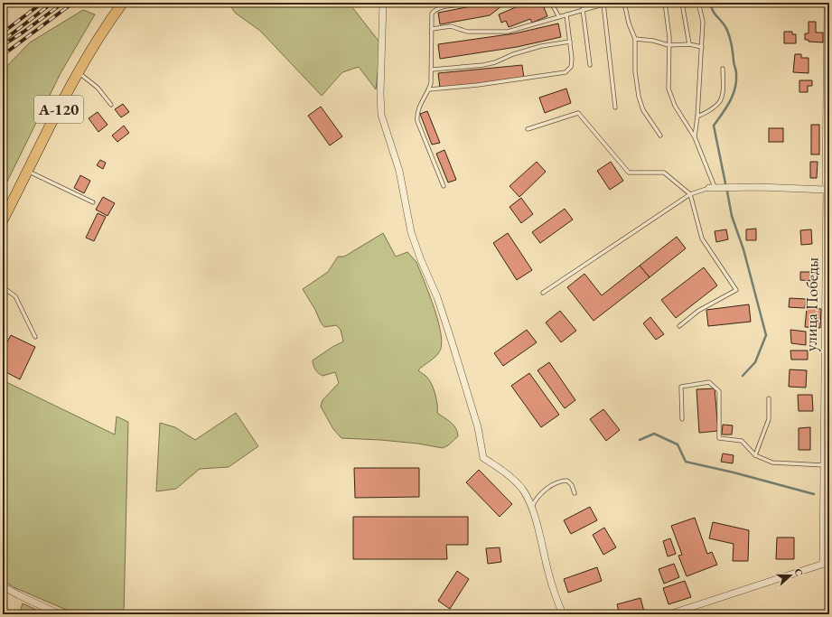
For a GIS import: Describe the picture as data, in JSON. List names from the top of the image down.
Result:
{
  "streets": {
    "main road": ["А-120"],
    "street": ["улица Победы"]
  },
  "north": "right"
}
